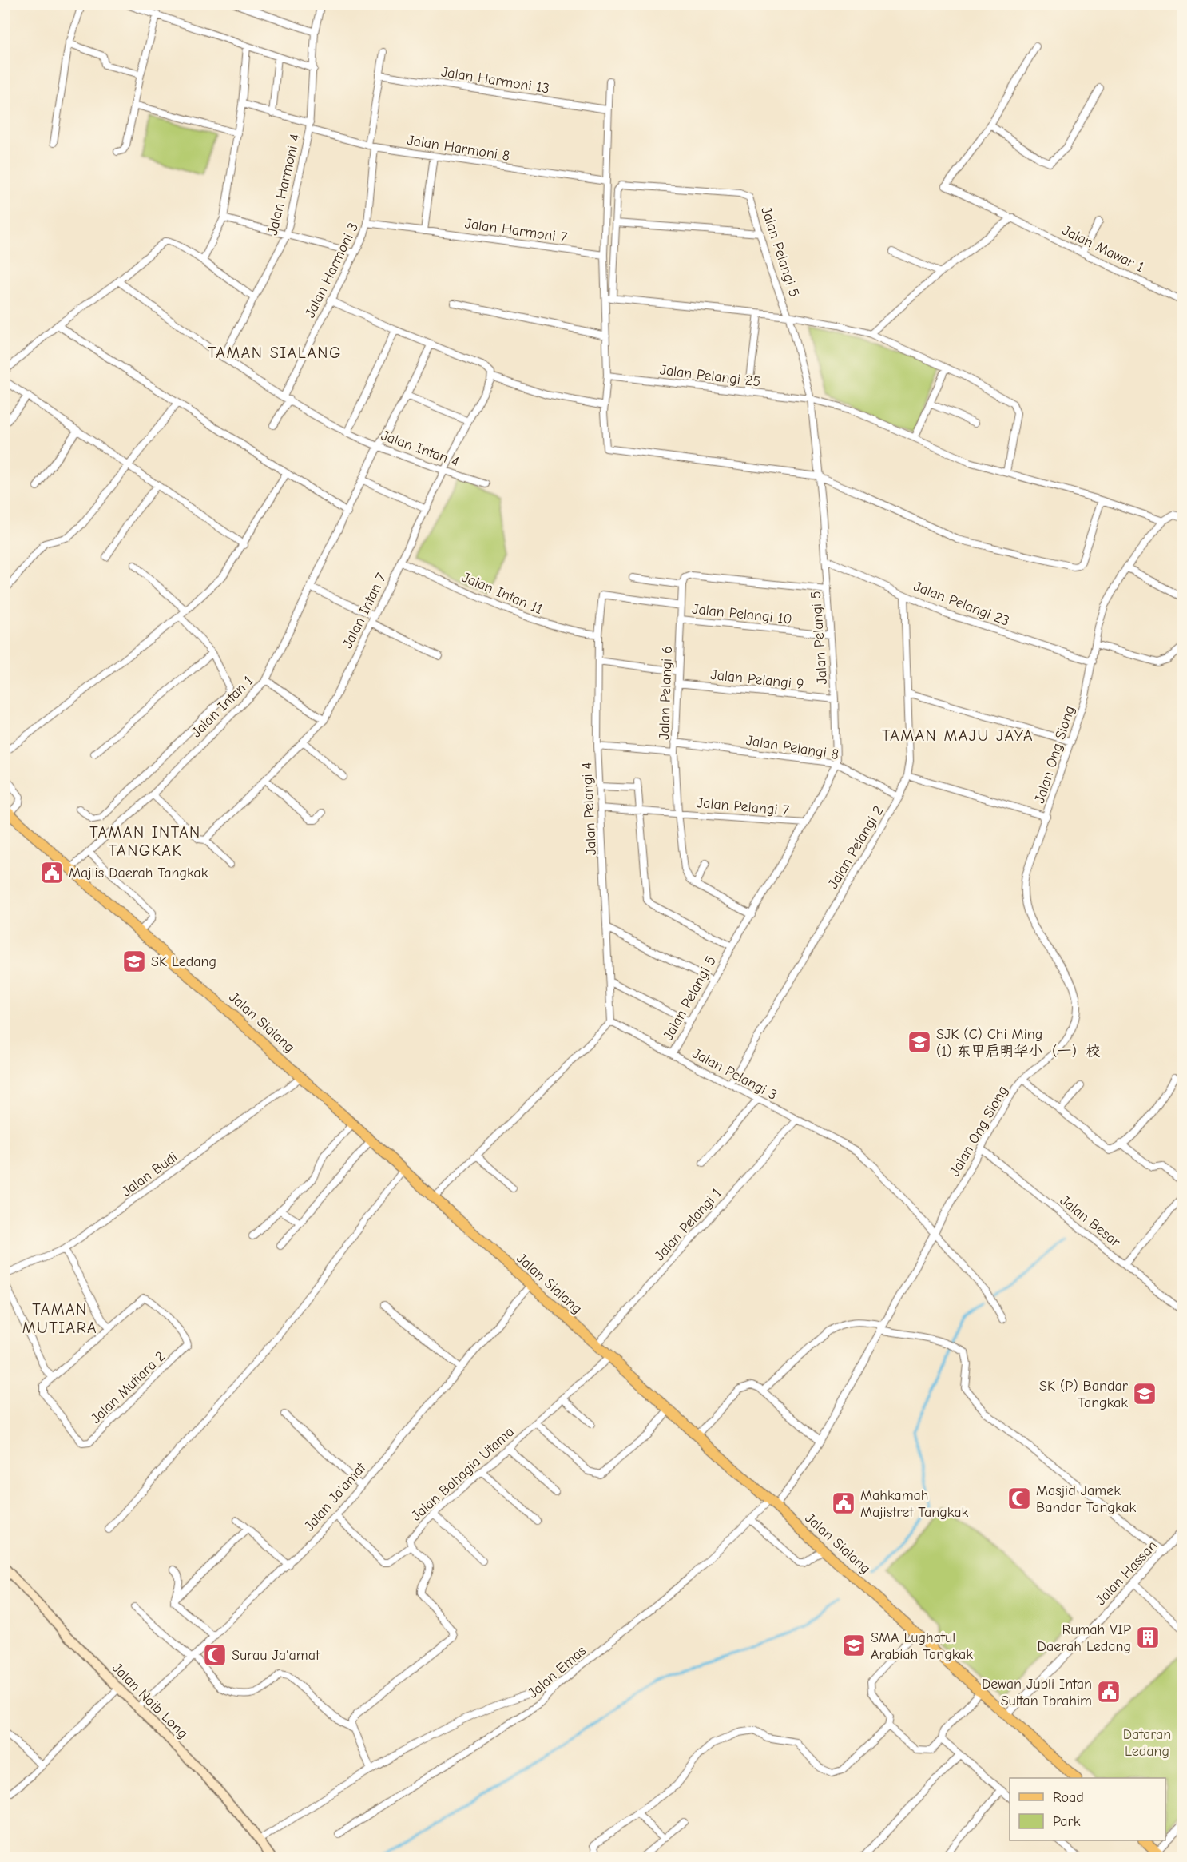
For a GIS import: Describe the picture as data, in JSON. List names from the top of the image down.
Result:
{
  "streets": {
    "main road": ["Jalan Sialang", "Jalan Naib Long"],
    "street": [
      "Jalan Harmoni 13",
      "Jalan Harmoni 8",
      "Jalan Harmoni 4",
      "Jalan Harmoni 7",
      "Jalan Mawar 1",
      "Jalan Pelangi 5",
      "Jalan Harmoni 3",
      "Jalan Pelangi 25",
      "Jalan Intan 4",
      "Jalan Intan 11",
      "Jalan Pelangi 23",
      "Jalan Intan 7",
      "Jalan Pelangi 10",
      "Jalan Pelangi 9",
      "Jalan Pelangi 6",
      "Jalan Intan 1",
      "Jalan Pelangi 8",
      "Jalan Ong Siong",
      "Jalan Pelangi 7",
      "Jalan Pelangi 4",
      "Jalan Pelangi 2",
      "Jalan Pelangi 3",
      "Jalan Budi",
      "Jalan Besar",
      "Jalan Pelangi 1",
      "Jalan Mutiara 2",
      "Jalan Bahagia Utama",
      "Jalan Ja'amat",
      "Jalan Hassan",
      "Jalan Emas"
    ]
  },
  "crossings": [
    ["Jalan Harmoni 13", "Jalan Harmoni 3"],
    ["Jalan Harmoni 8", "Jalan Harmoni 4"],
    ["Jalan Harmoni 8", "Jalan Harmoni 3"],
    ["Jalan Harmoni 4", "Jalan Intan 4"],
    ["Jalan Harmoni 7", "Jalan Harmoni 3"],
    ["Jalan Pelangi 5", "Jalan Pelangi 25"],
    ["Jalan Pelangi 5", "Jalan Pelangi 23"],
    ["Jalan Pelangi 5", "Jalan Pelangi 10"],
    ["Jalan Pelangi 5", "Jalan Pelangi 9"],
    ["Jalan Pelangi 5", "Jalan Pelangi 8"],
    ["Jalan Pelangi 5", "Jalan Pelangi 7"],
    ["Jalan Pelangi 5", "Jalan Pelangi 3"],
    ["Jalan Harmoni 3", "Jalan Intan 4"],
    ["Jalan Pelangi 25", "Jalan Ong Siong"],
    ["Jalan Intan 4", "Jalan Intan 7"],
    ["Jalan Intan 4", "Jalan Intan 1"],
    ["Jalan Intan 11", "Jalan Intan 7"],
    ["Jalan Intan 11", "Jalan Pelangi 4"],
    ["Jalan Pelangi 23", "Jalan Ong Siong"],
    ["Jalan Pelangi 23", "Jalan Pelangi 2"],
    ["Jalan Pelangi 10", "Jalan Pelangi 6"],
    ["Jalan Pelangi 9", "Jalan Pelangi 6"],
    ["Jalan Pelangi 6", "Jalan Pelangi 8"],
    ["Jalan Pelangi 6", "Jalan Pelangi 7"],
    ["Jalan Pelangi 6", "Jalan Pelangi 4"],
    ["Jalan Intan 1", "Jalan Sialang"],
    ["Jalan Pelangi 8", "Jalan Pelangi 2"],
    ["Jalan Ong Siong", "Jalan Sialang"],
    ["Jalan Ong Siong", "Jalan Pelangi 3"],
    ["Jalan Ong Siong", "Jalan Besar"],
    ["Jalan Ong Siong", "Jalan Emas"],
    ["Jalan Pelangi 7", "Jalan Pelangi 4"],
    ["Jalan Pelangi 4", "Jalan Pelangi 3"],
    ["Jalan Pelangi 2", "Jalan Pelangi 3"],
    ["Jalan Sialang", "Jalan Budi"],
    ["Jalan Sialang", "Jalan Pelangi 1"],
    ["Jalan Sialang", "Jalan Bahagia Utama"],
    ["Jalan Sialang", "Jalan Ja'amat"],
    ["Jalan Sialang", "Jalan Hassan"],
    ["Jalan Sialang", "Jalan Emas"],
    ["Jalan Pelangi 3", "Jalan Pelangi 1"],
    ["Jalan Ja'amat", "Jalan Naib Long"]
  ],
  "districts": [
    "TAMAN SIALANG",
    "TAMAN MAJU JAYA",
    "TAMAN INTAN TANGKAK",
    "TAMAN MUTIARA"
  ],
  "parks": ["Dataran Ledang"],
  "places": {
    "public building": ["Majlis Daerah Tangkak", "Mahkamah Majistret Tangkak", "Dewan Jubli Intan Sultan Ibrahim"],
    "school or university": [
      "SK Ledang",
      "SJK (C) Chi Ming (1) 东甲启明华小（一）校",
      "SK (P) Bandar Tangkak",
      "SMA Lughatul Arabiah Tangkak"
    ],
    "mosque": ["Masjid Jamek Bandar Tangkak", "Surau Ja'amat"],
    "building": ["Rumah VIP Daerah Ledang"]
  },
  "legend": ["Road", "Park"]
}
